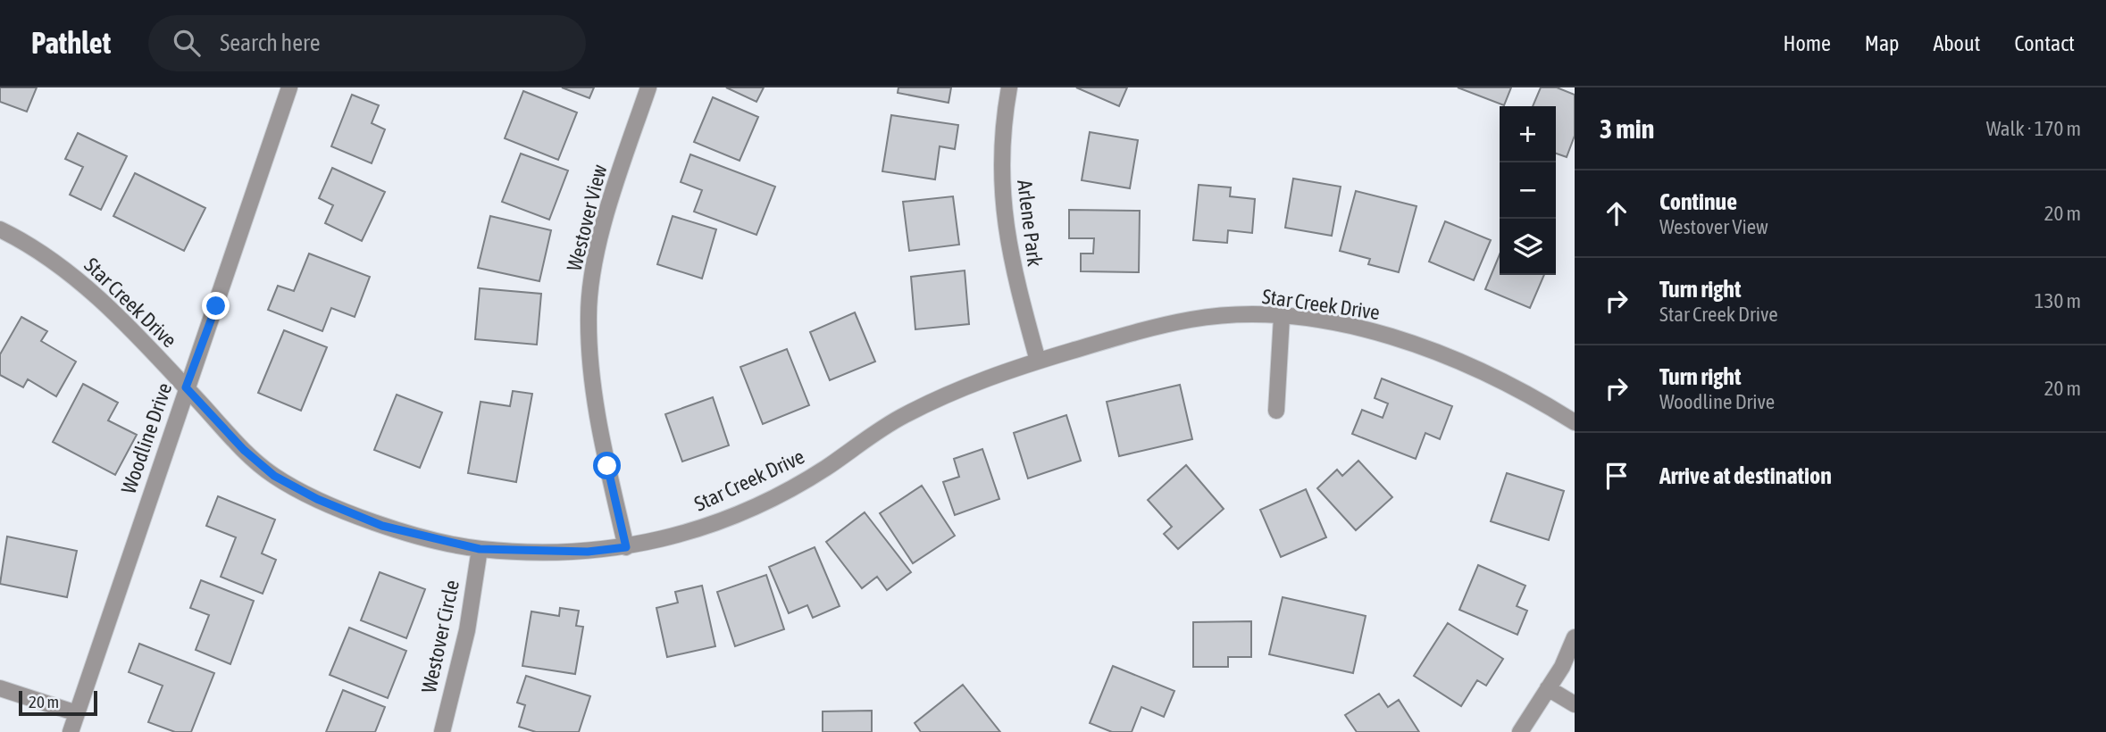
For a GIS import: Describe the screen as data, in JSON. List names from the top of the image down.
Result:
{
  "streets": {
    "street": [
      "Westover View",
      "Arlene Park",
      "Star Creek Drive",
      "Woodline Drive",
      "Westover Circle"
    ]
  },
  "crossings": [
    ["Westover View", "Star Creek Drive"],
    ["Arlene Park", "Star Creek Drive"],
    ["Star Creek Drive", "Woodline Drive"],
    ["Star Creek Drive", "Westover Circle"]
  ],
  "scale_bar": "20 m",
  "page": {
    "header": "Pathlet",
    "search": "Search here",
    "nav": [
      "Home",
      "Map",
      "About",
      "Contact"
    ],
    "heading": ["3 min", "Walk · 170 m"],
    "map_buttons": ["+", "−"],
    "list": [
      ["Continue", "Westover View", "20 m"],
      ["Turn right", "Star Creek Drive", "130 m"],
      ["Turn right", "Woodline Drive", "20 m"],
      "Arrive at destination"
    ],
    "scale": "20 m"
  }
}
